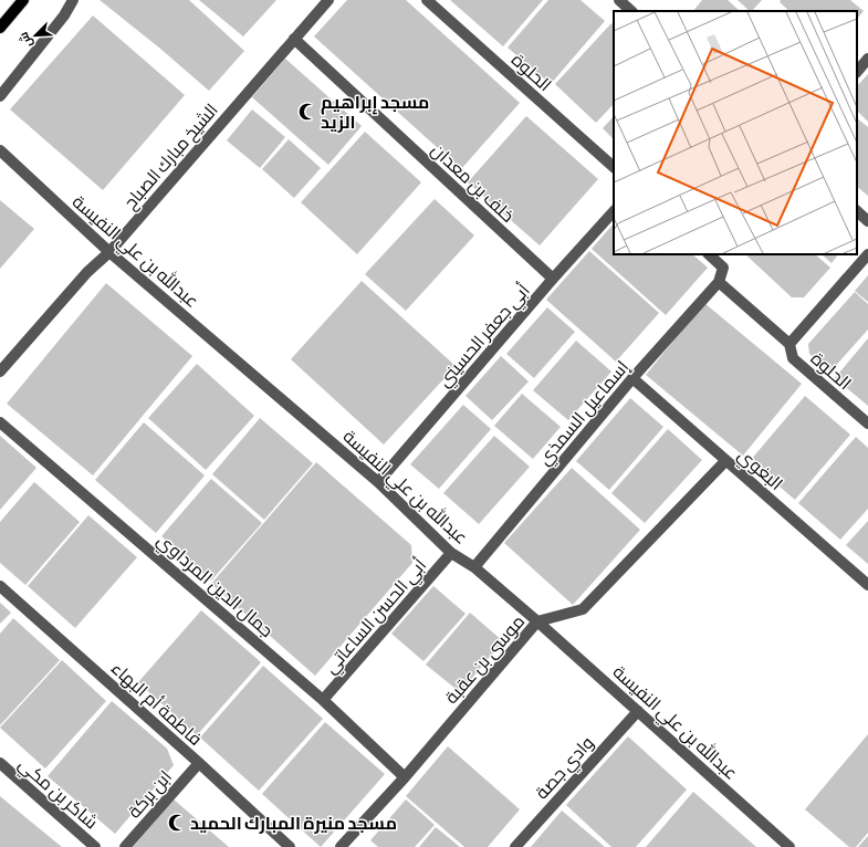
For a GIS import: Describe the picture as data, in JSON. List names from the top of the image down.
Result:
{
  "streets": {
    "street": [
      "الحلوة",
      "الشيخ مبارك الصباح",
      "خلف بن معدان",
      "عبدالله بن علي النفيسة",
      "أبي جعفر الحسيني",
      "إسماعيل السمذي",
      "البغوي",
      "جمال الدين المرداوي",
      "أبي الحسن الساعاتي",
      "موسى بن عقبة",
      "فاطمة أم البهاء",
      "وادي جصة",
      "شاكر بن مكي",
      "ابن بركة"
    ]
  },
  "crossings": [
    ["الحلوة", "إسماعيل السمذي"],
    ["الشيخ مبارك الصباح", "خلف بن معدان"],
    ["الشيخ مبارك الصباح", "عبدالله بن علي النفيسة"],
    ["خلف بن معدان", "أبي جعفر الحسيني"],
    ["عبدالله بن علي النفيسة", "أبي جعفر الحسيني"],
    ["عبدالله بن علي النفيسة", "إسماعيل السمذي"],
    ["عبدالله بن علي النفيسة", "أبي الحسن الساعاتي"],
    ["عبدالله بن علي النفيسة", "موسى بن عقبة"],
    ["عبدالله بن علي النفيسة", "وادي جصة"],
    ["إسماعيل السمذي", "البغوي"],
    ["البغوي", "موسى بن عقبة"],
    ["جمال الدين المرداوي", "أبي الحسن الساعاتي"],
    ["جمال الدين المرداوي", "موسى بن عقبة"],
    ["فاطمة أم البهاء", "ابن بركة"]
  ],
  "places": {
    "mosque": ["مسجد إبراهيم الزيد", "مسجد منيرة المبارك الحميد"]
  },
  "north": "bottom left"
}
